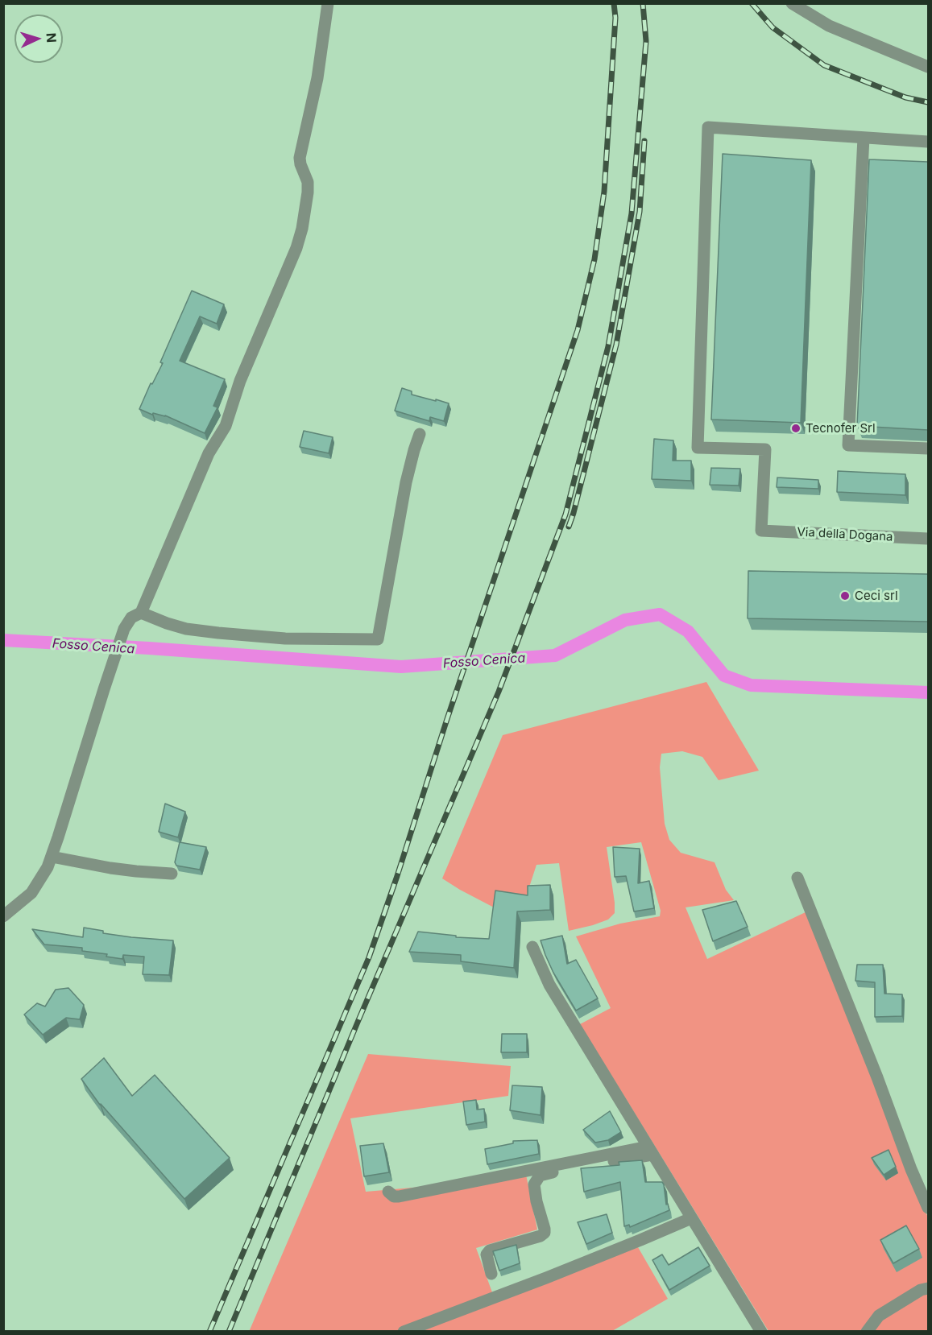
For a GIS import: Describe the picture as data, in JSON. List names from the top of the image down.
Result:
{
  "streets": {
    "street": ["Via della Dogana"]
  },
  "water": ["Fosso Cenica"],
  "places": ["Tecnofer Srl", "Ceci srl"],
  "north": "right"
}
